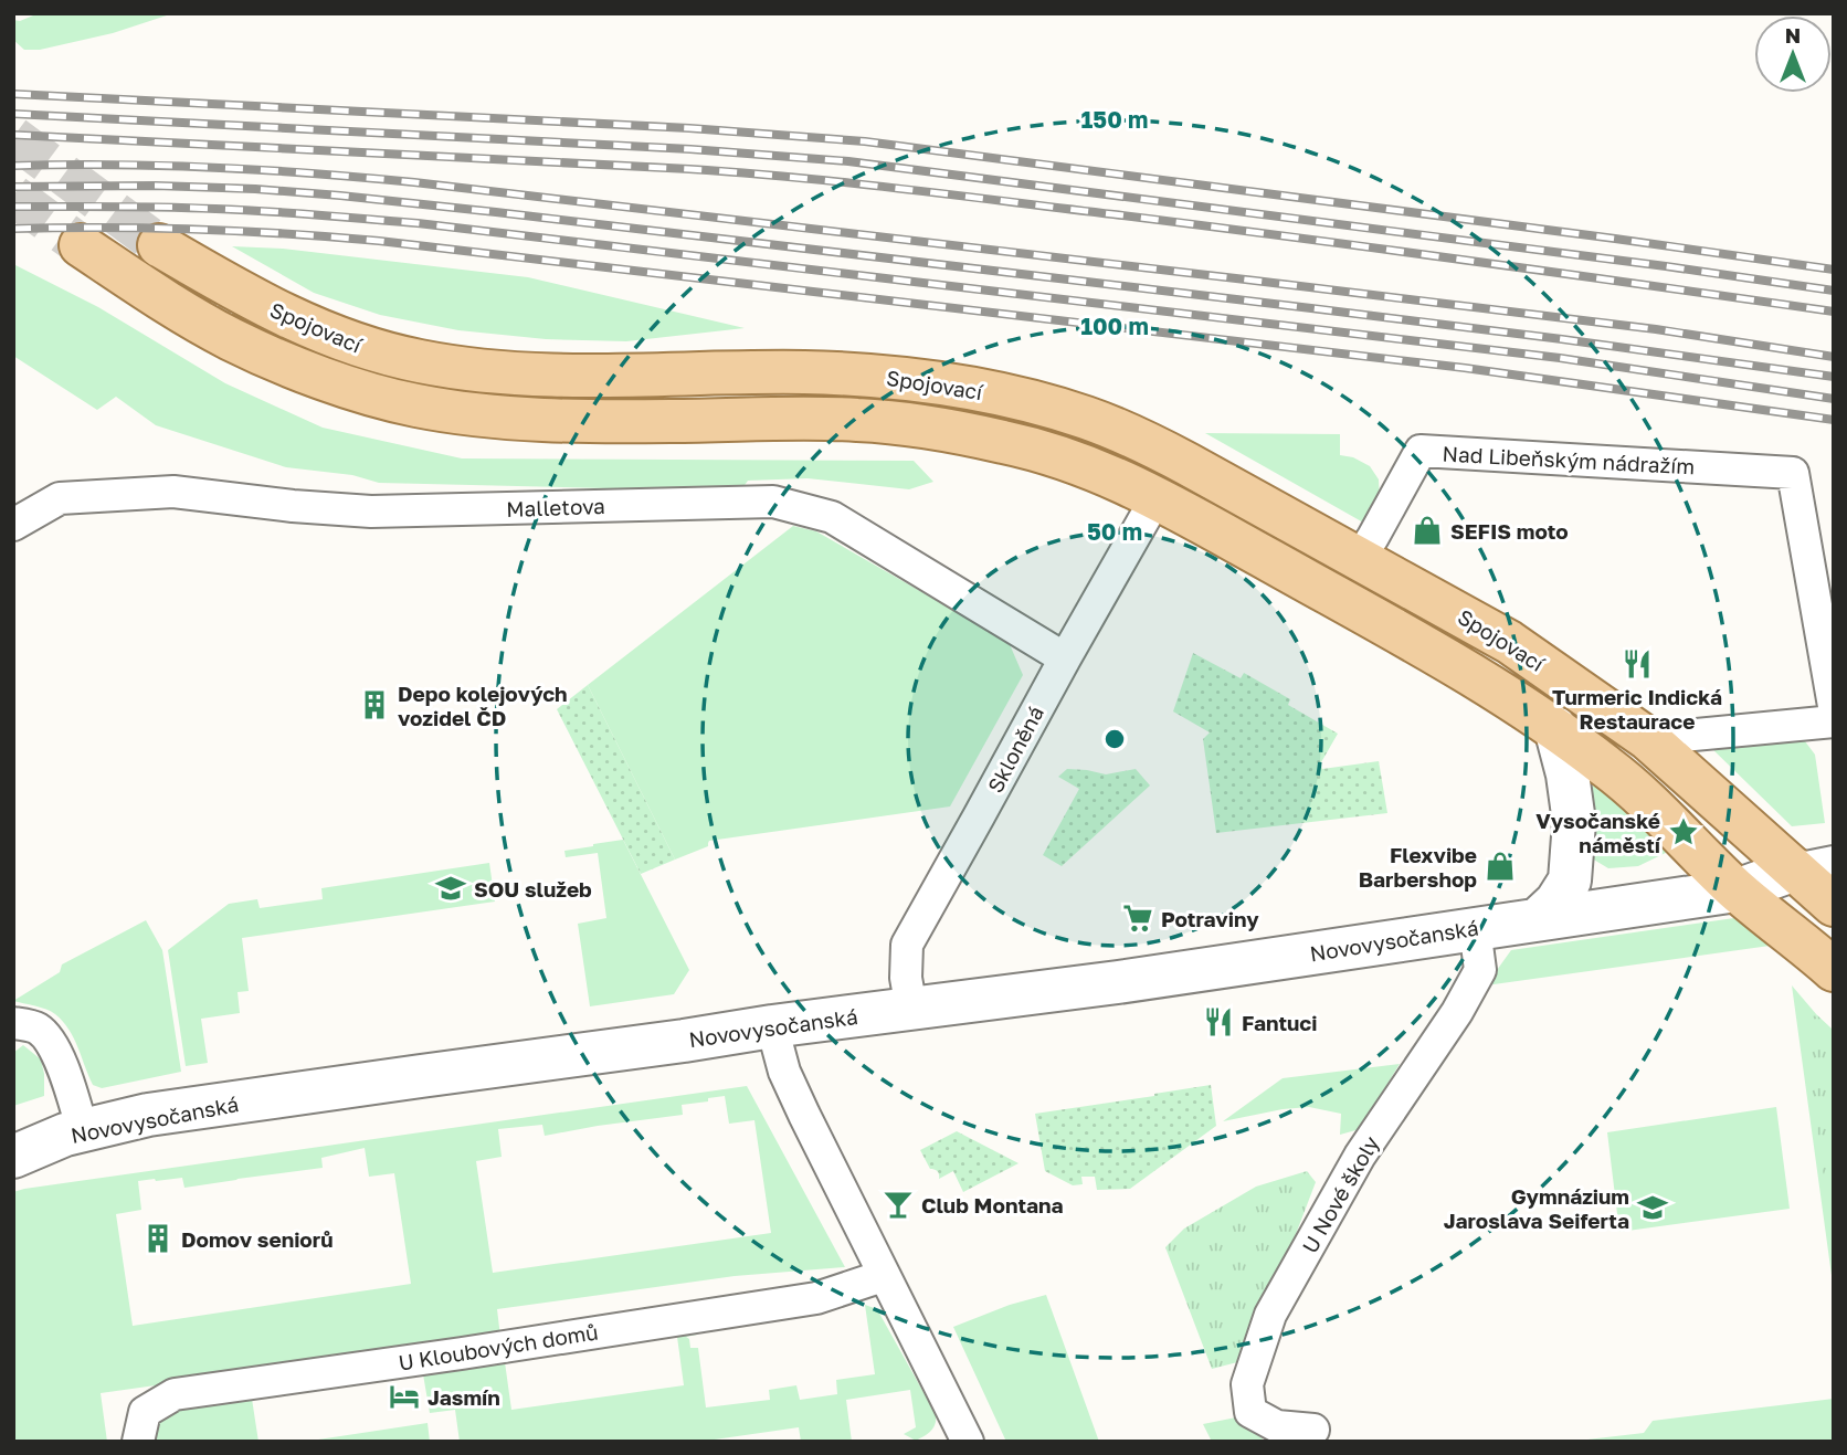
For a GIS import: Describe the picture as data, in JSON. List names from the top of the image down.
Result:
{
  "streets": {
    "main road": ["Spojovací", "Novovysočanská"],
    "street": [
      "Nad Libeňským nádražím",
      "Malletova",
      "Skloněná",
      "U Nové školy",
      "U Kloubových domů"
    ]
  },
  "crossings": [
    ["Spojovací", "Nad Libeňským nádražím"],
    ["Spojovací", "Skloněná"],
    ["Malletova", "Skloněná"],
    ["Skloněná", "Novovysočanská"],
    ["Novovysočanská", "U Nové školy"]
  ],
  "places": {
    "shop": ["SEFIS moto", "Flexvibe Barbershop"],
    "restaurant": ["Turmeric Indická Restaurace", "Fantuci"],
    "building": ["Depo kolejových vozidel ČD", "Domov seniorů"],
    "place": ["Vysočanské náměstí"],
    "school or university": ["SOU služeb", "Gymnázium Jaroslava Seiferta"],
    "supermarket": ["Potraviny"],
    "bar": ["Club Montana"],
    "hotel": ["Jasmín"]
  },
  "north": "top",
  "rings": ["150 m", "100 m", "50 m"]
}
